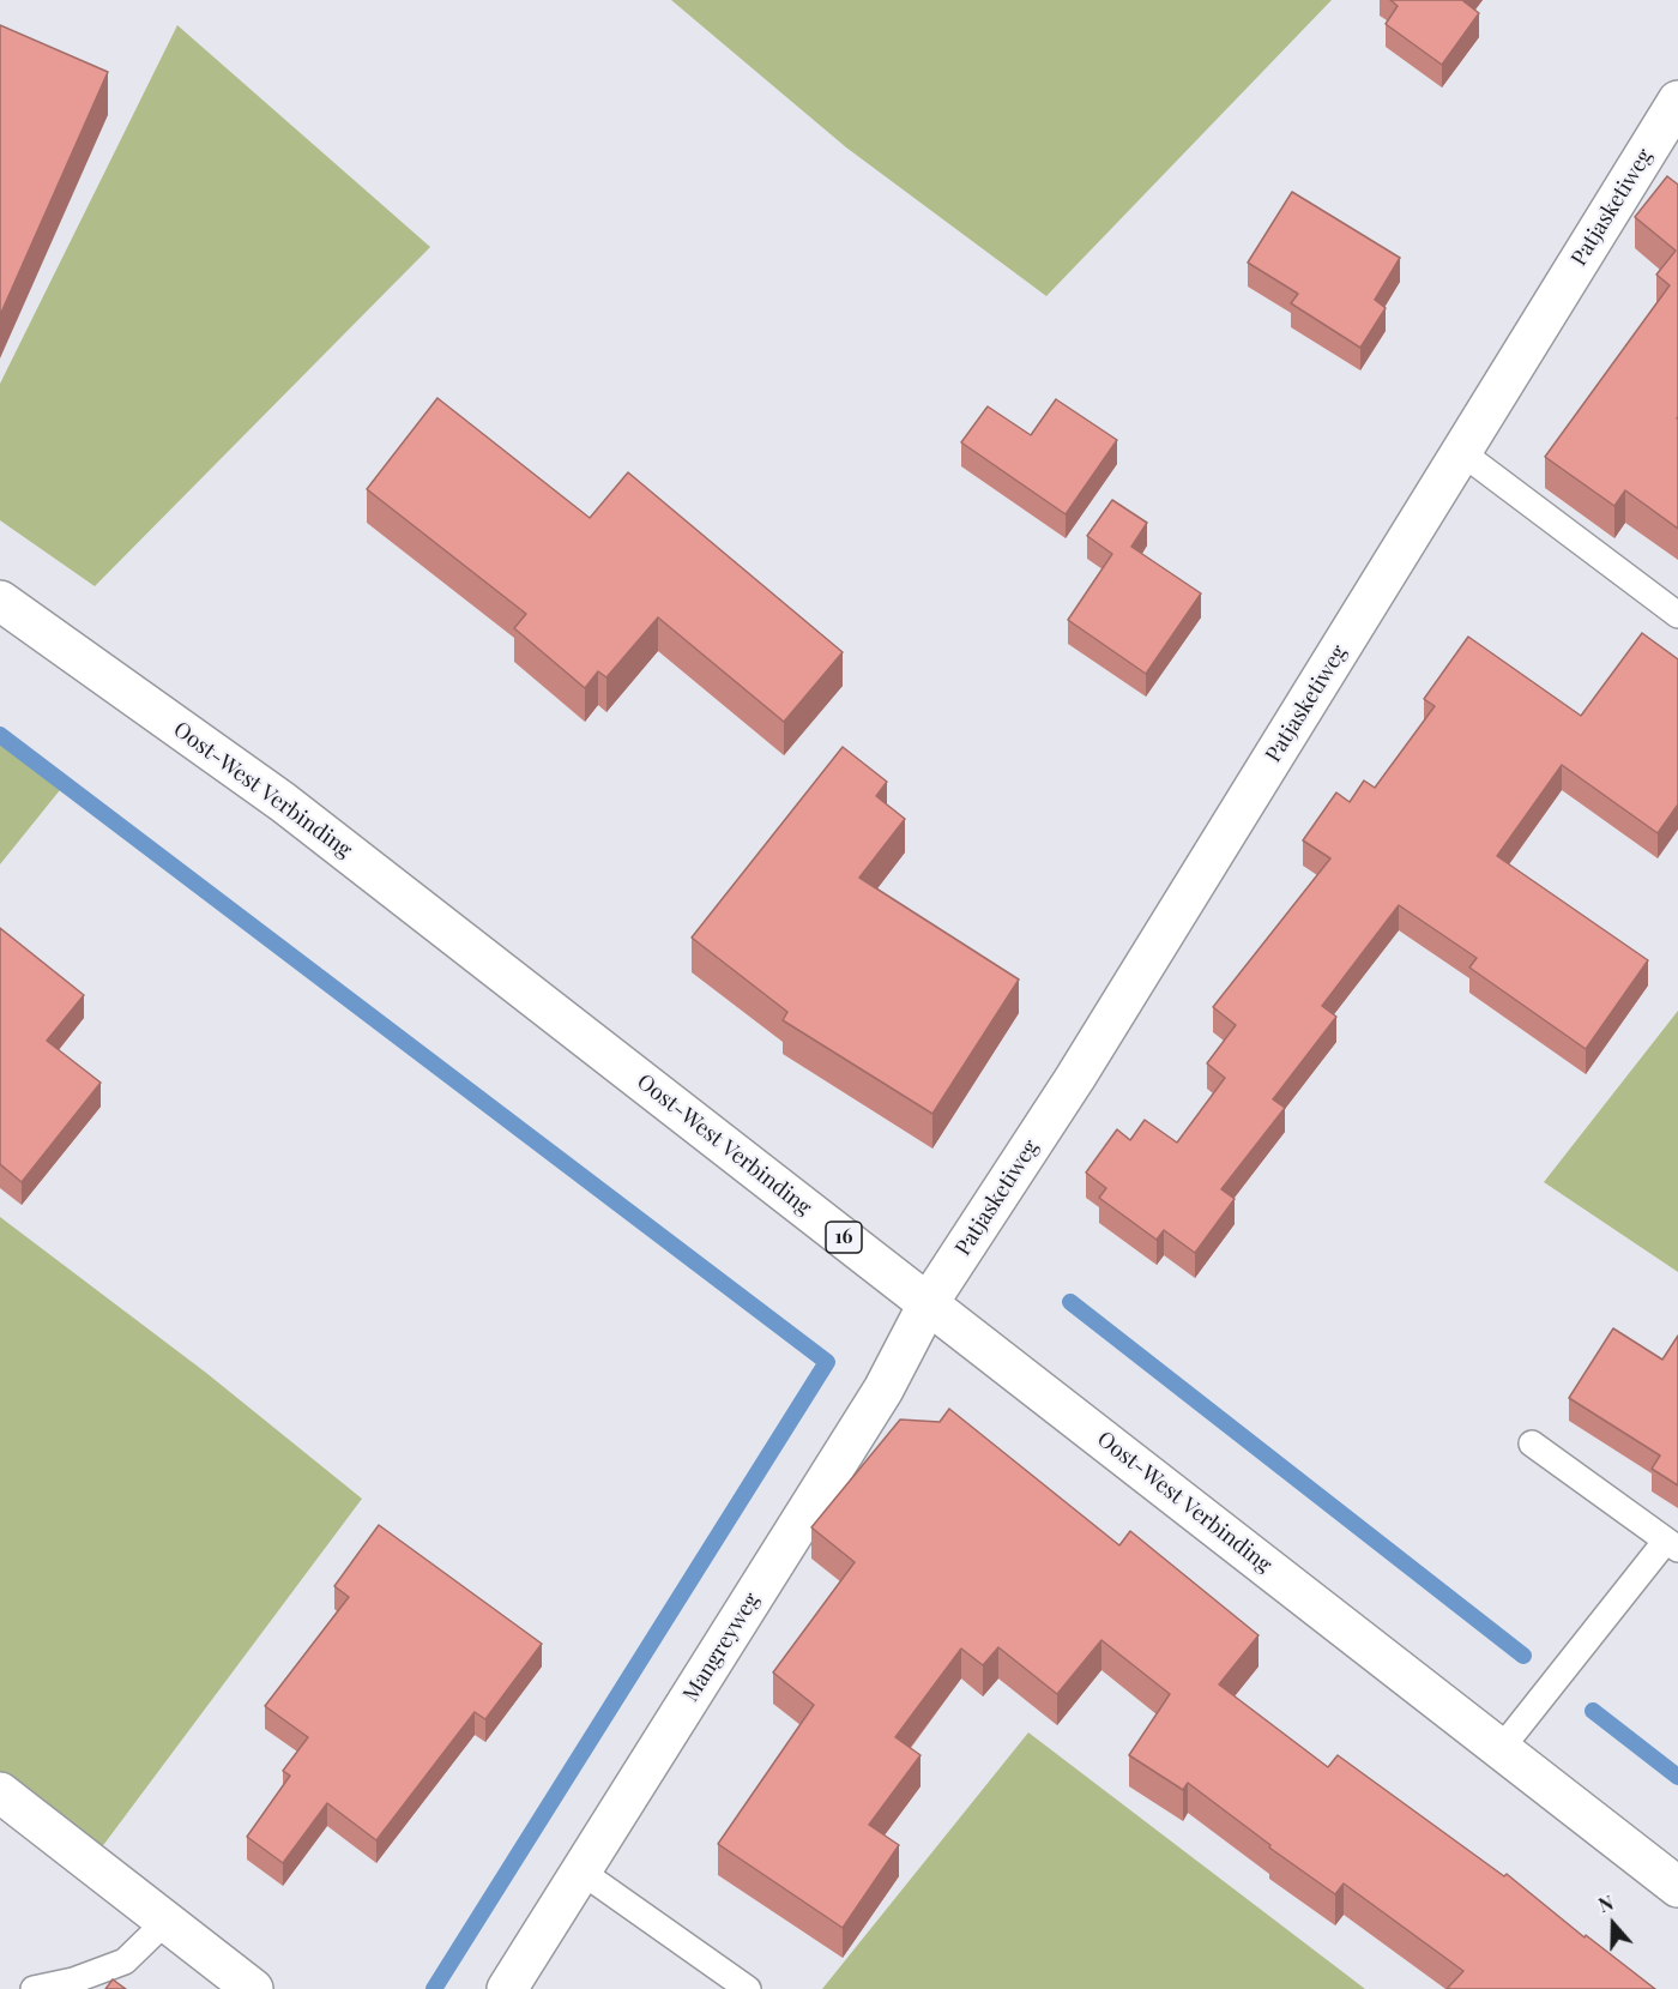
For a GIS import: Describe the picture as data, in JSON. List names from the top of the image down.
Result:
{
  "streets": {
    "street": [
      "Patjasketiweg",
      "Oost-West Verbinding",
      "16",
      "Mangreyweg"
    ]
  },
  "crossings": [
    ["Patjasketiweg", "Oost-West Verbinding"],
    ["Patjasketiweg", "Mangreyweg"],
    ["Oost-West Verbinding", "Mangreyweg"]
  ],
  "north": "top"
}
